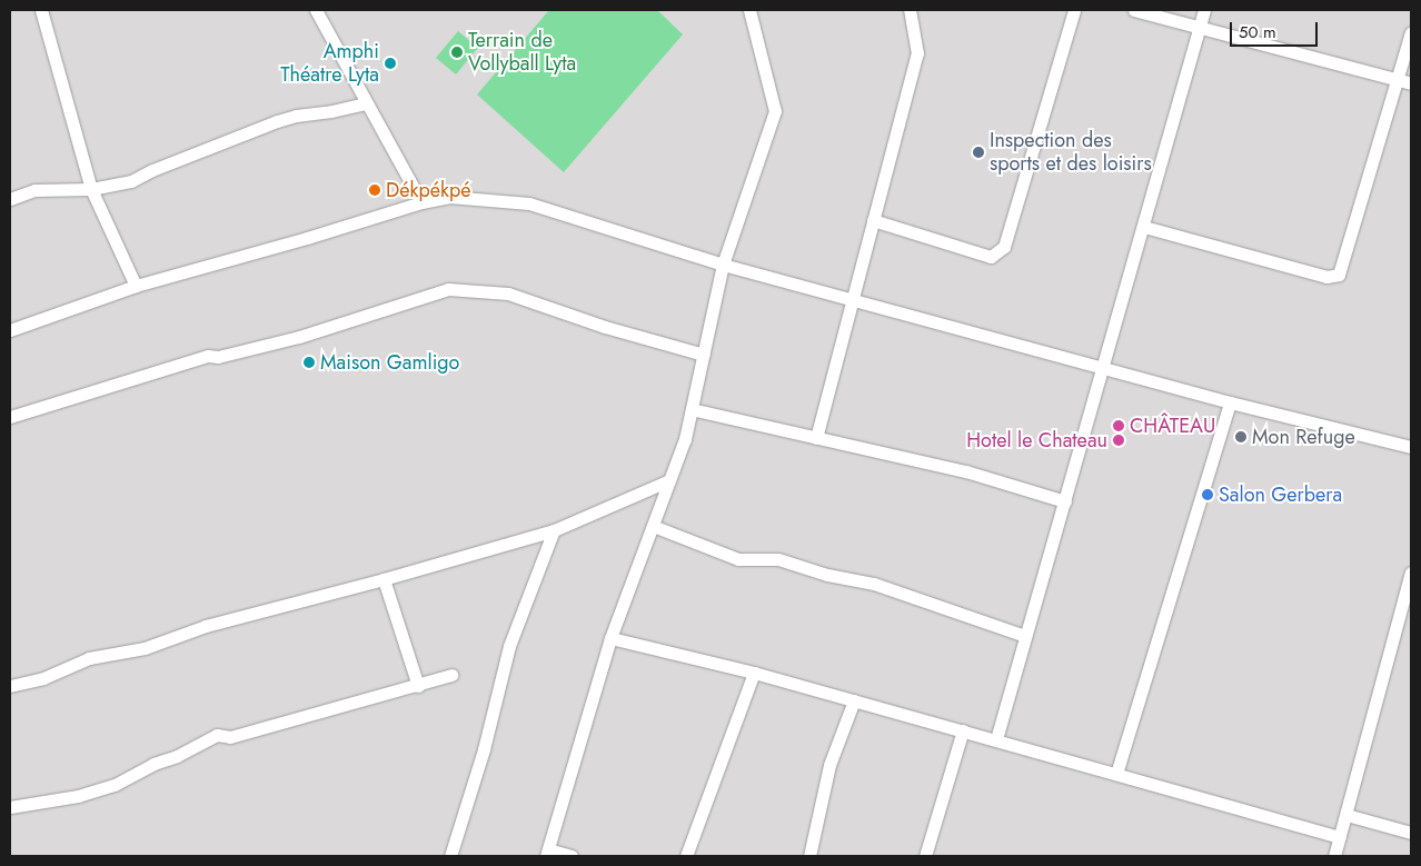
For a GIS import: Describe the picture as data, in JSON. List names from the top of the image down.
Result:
{
  "places": [
    "Terrain de Vollyball Lyta",
    "Amphi Théatre Lyta",
    "Inspection des sports et des loisirs",
    "Dékpékpé",
    "Maison Gamligo",
    "CHÂTEAU",
    "Mon Refuge",
    "Hotel le Chateau",
    "Salon Gerbera"
  ],
  "scale_bar": "50 m"
}
